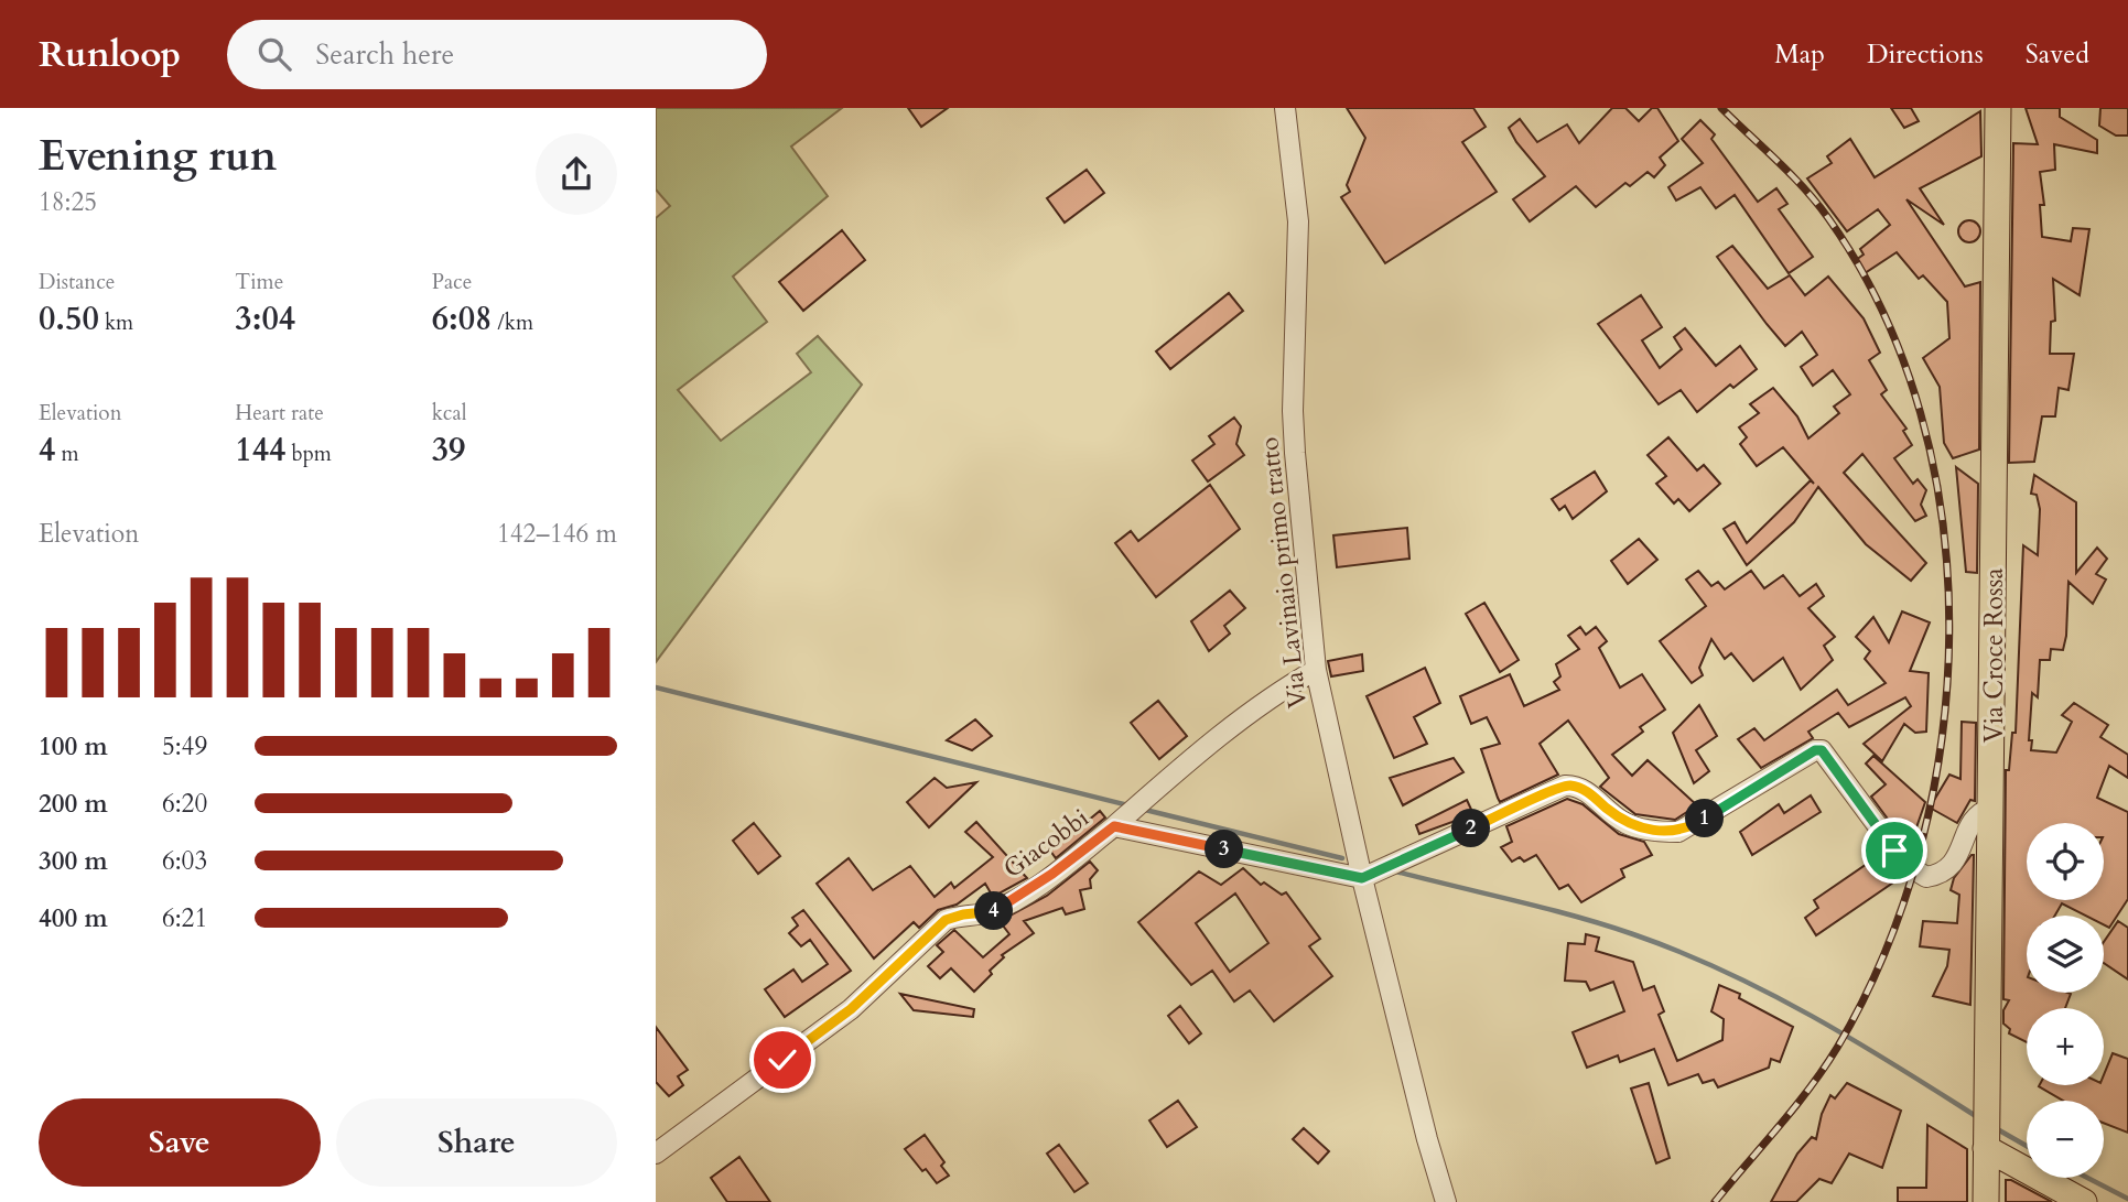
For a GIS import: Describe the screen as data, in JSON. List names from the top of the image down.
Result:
{
  "streets": {
    "main road": ["Via Croce Rossa"],
    "street": ["Via Lavinaio primo tratto", "Giacobbi"]
  },
  "crossings": [
    ["Via Lavinaio primo tratto", "Giacobbi"]
  ],
  "page": {
    "header": "Runloop",
    "search": "Search here",
    "nav": ["Map", "Directions", "Saved"],
    "heading": ["Evening run", "18:25"],
    "stats": [
      ["Distance", "0.50 km"],
      ["Time", "3:04"],
      ["Pace", "6:08 /km"],
      ["Elevation", "4 m"],
      ["Heart rate", "144 bpm"],
      ["kcal", "39"]
    ],
    "chart": ["Elevation", "142–146 m"],
    "list": [
      {
        "name": "100 m",
        "note": "5:49"
      },
      {
        "name": "200 m",
        "note": "6:20"
      },
      {
        "name": "300 m",
        "note": "6:03"
      },
      {
        "name": "400 m",
        "note": "6:21"
      }
    ],
    "pins": [
      "1",
      "2",
      "3",
      "4"
    ],
    "map_buttons": ["+", "−"],
    "buttons": ["Save", "Share"]
  }
}
